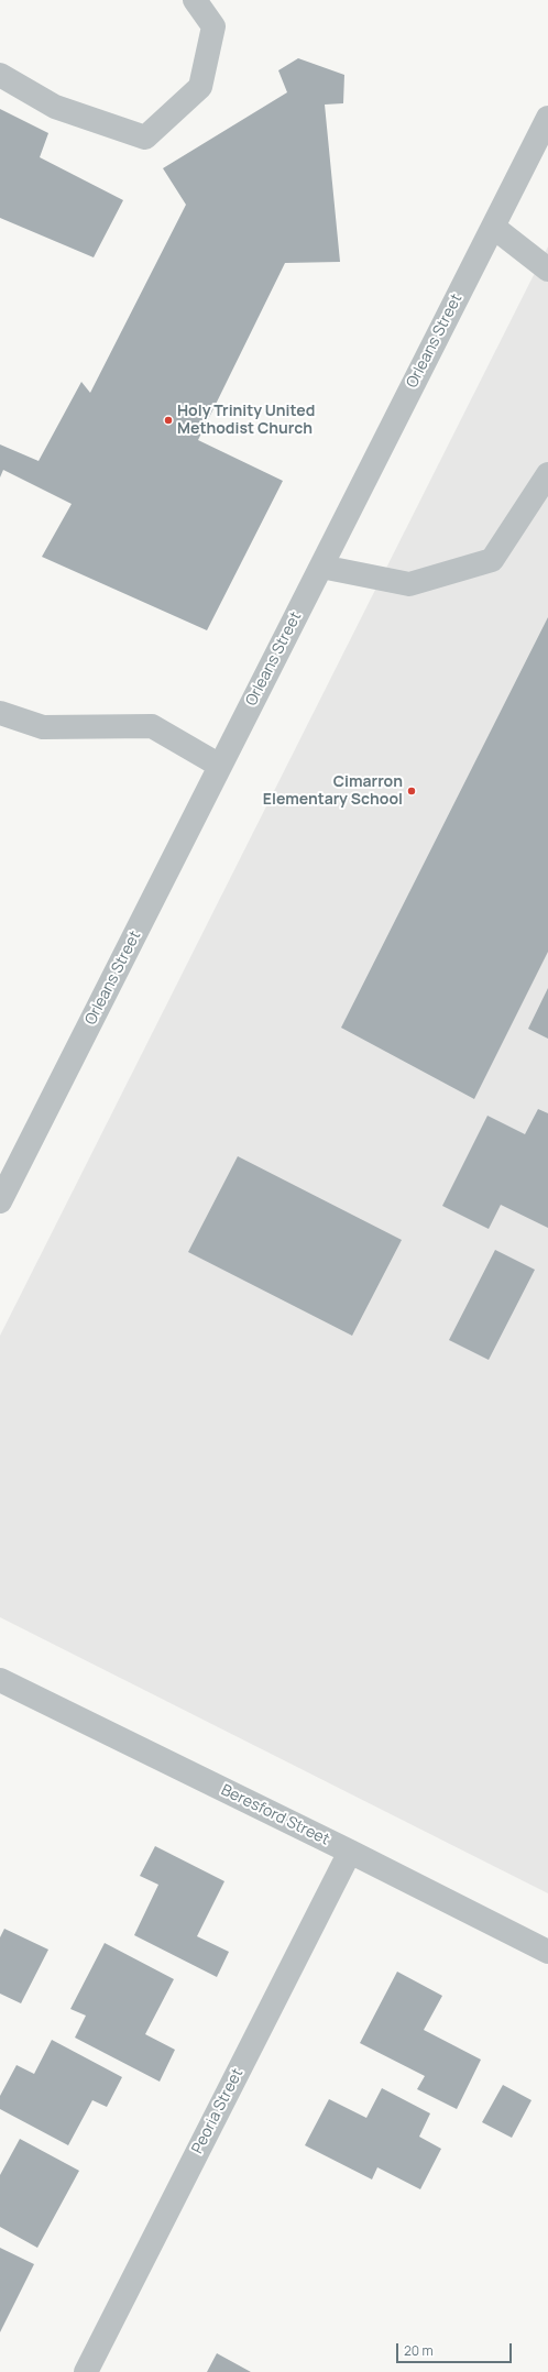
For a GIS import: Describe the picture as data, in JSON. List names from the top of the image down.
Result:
{
  "streets": {
    "street": ["Orleans Street", "Beresford Street", "Peoria Street"]
  },
  "crossings": [
    ["Beresford Street", "Peoria Street"]
  ],
  "places": ["Holy Trinity United Methodist Church", "Cimarron Elementary School"],
  "scale_bar": "20 m"
}
